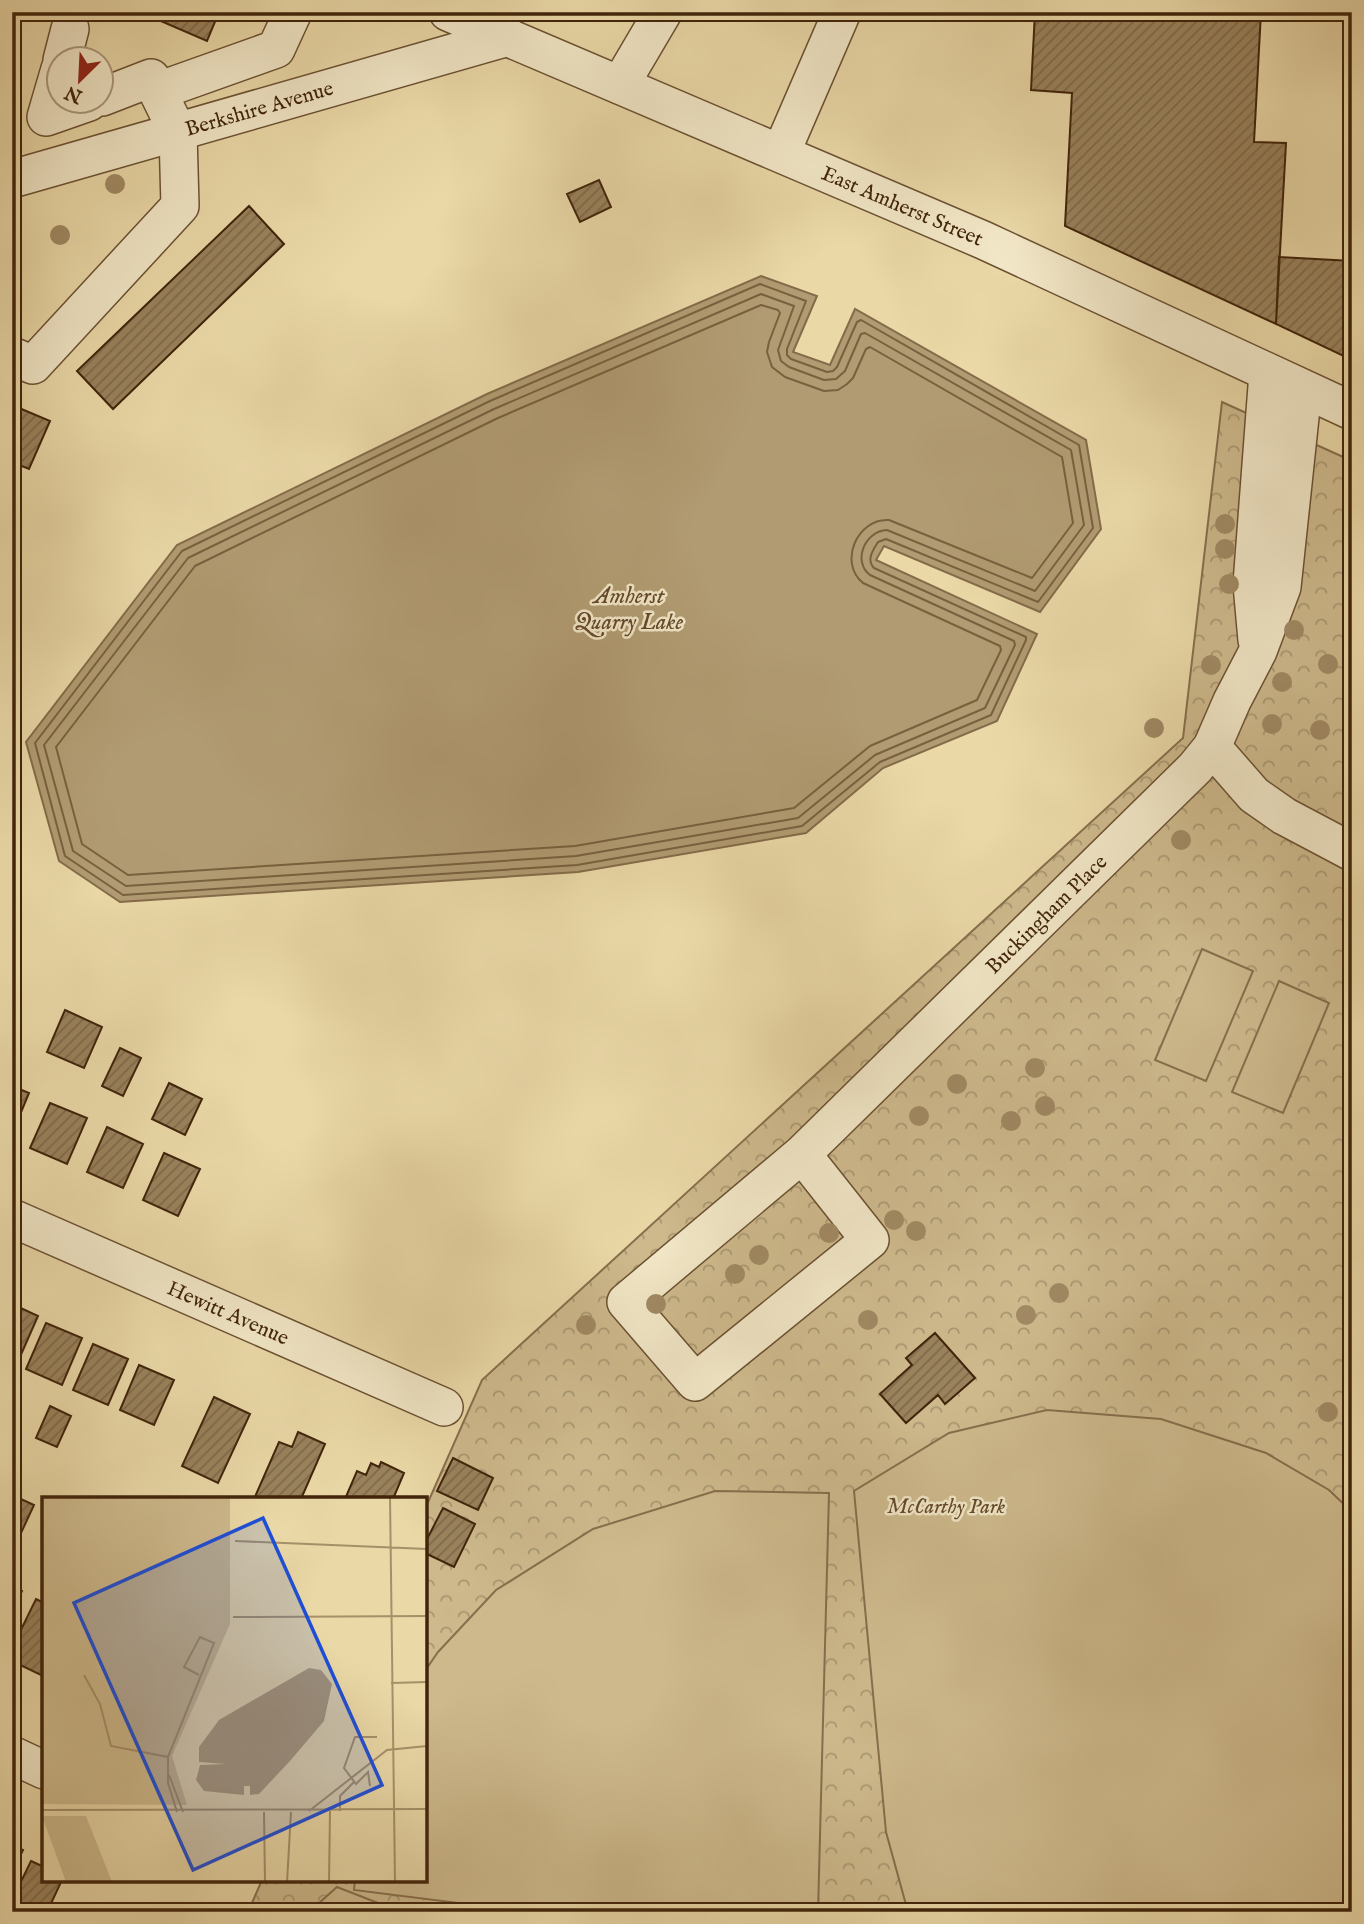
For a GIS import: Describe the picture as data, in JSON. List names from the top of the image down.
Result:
{
  "streets": {
    "street": [
      "Berkshire Avenue",
      "East Amherst Street",
      "Buckingham Place",
      "Hewitt Avenue"
    ]
  },
  "crossings": [
    ["Berkshire Avenue", "East Amherst Street"],
    ["East Amherst Street", "Buckingham Place"]
  ],
  "water": ["Amherst Quarry Lake"],
  "parks": ["McCarthy Park"],
  "north": "bottom left"
}
